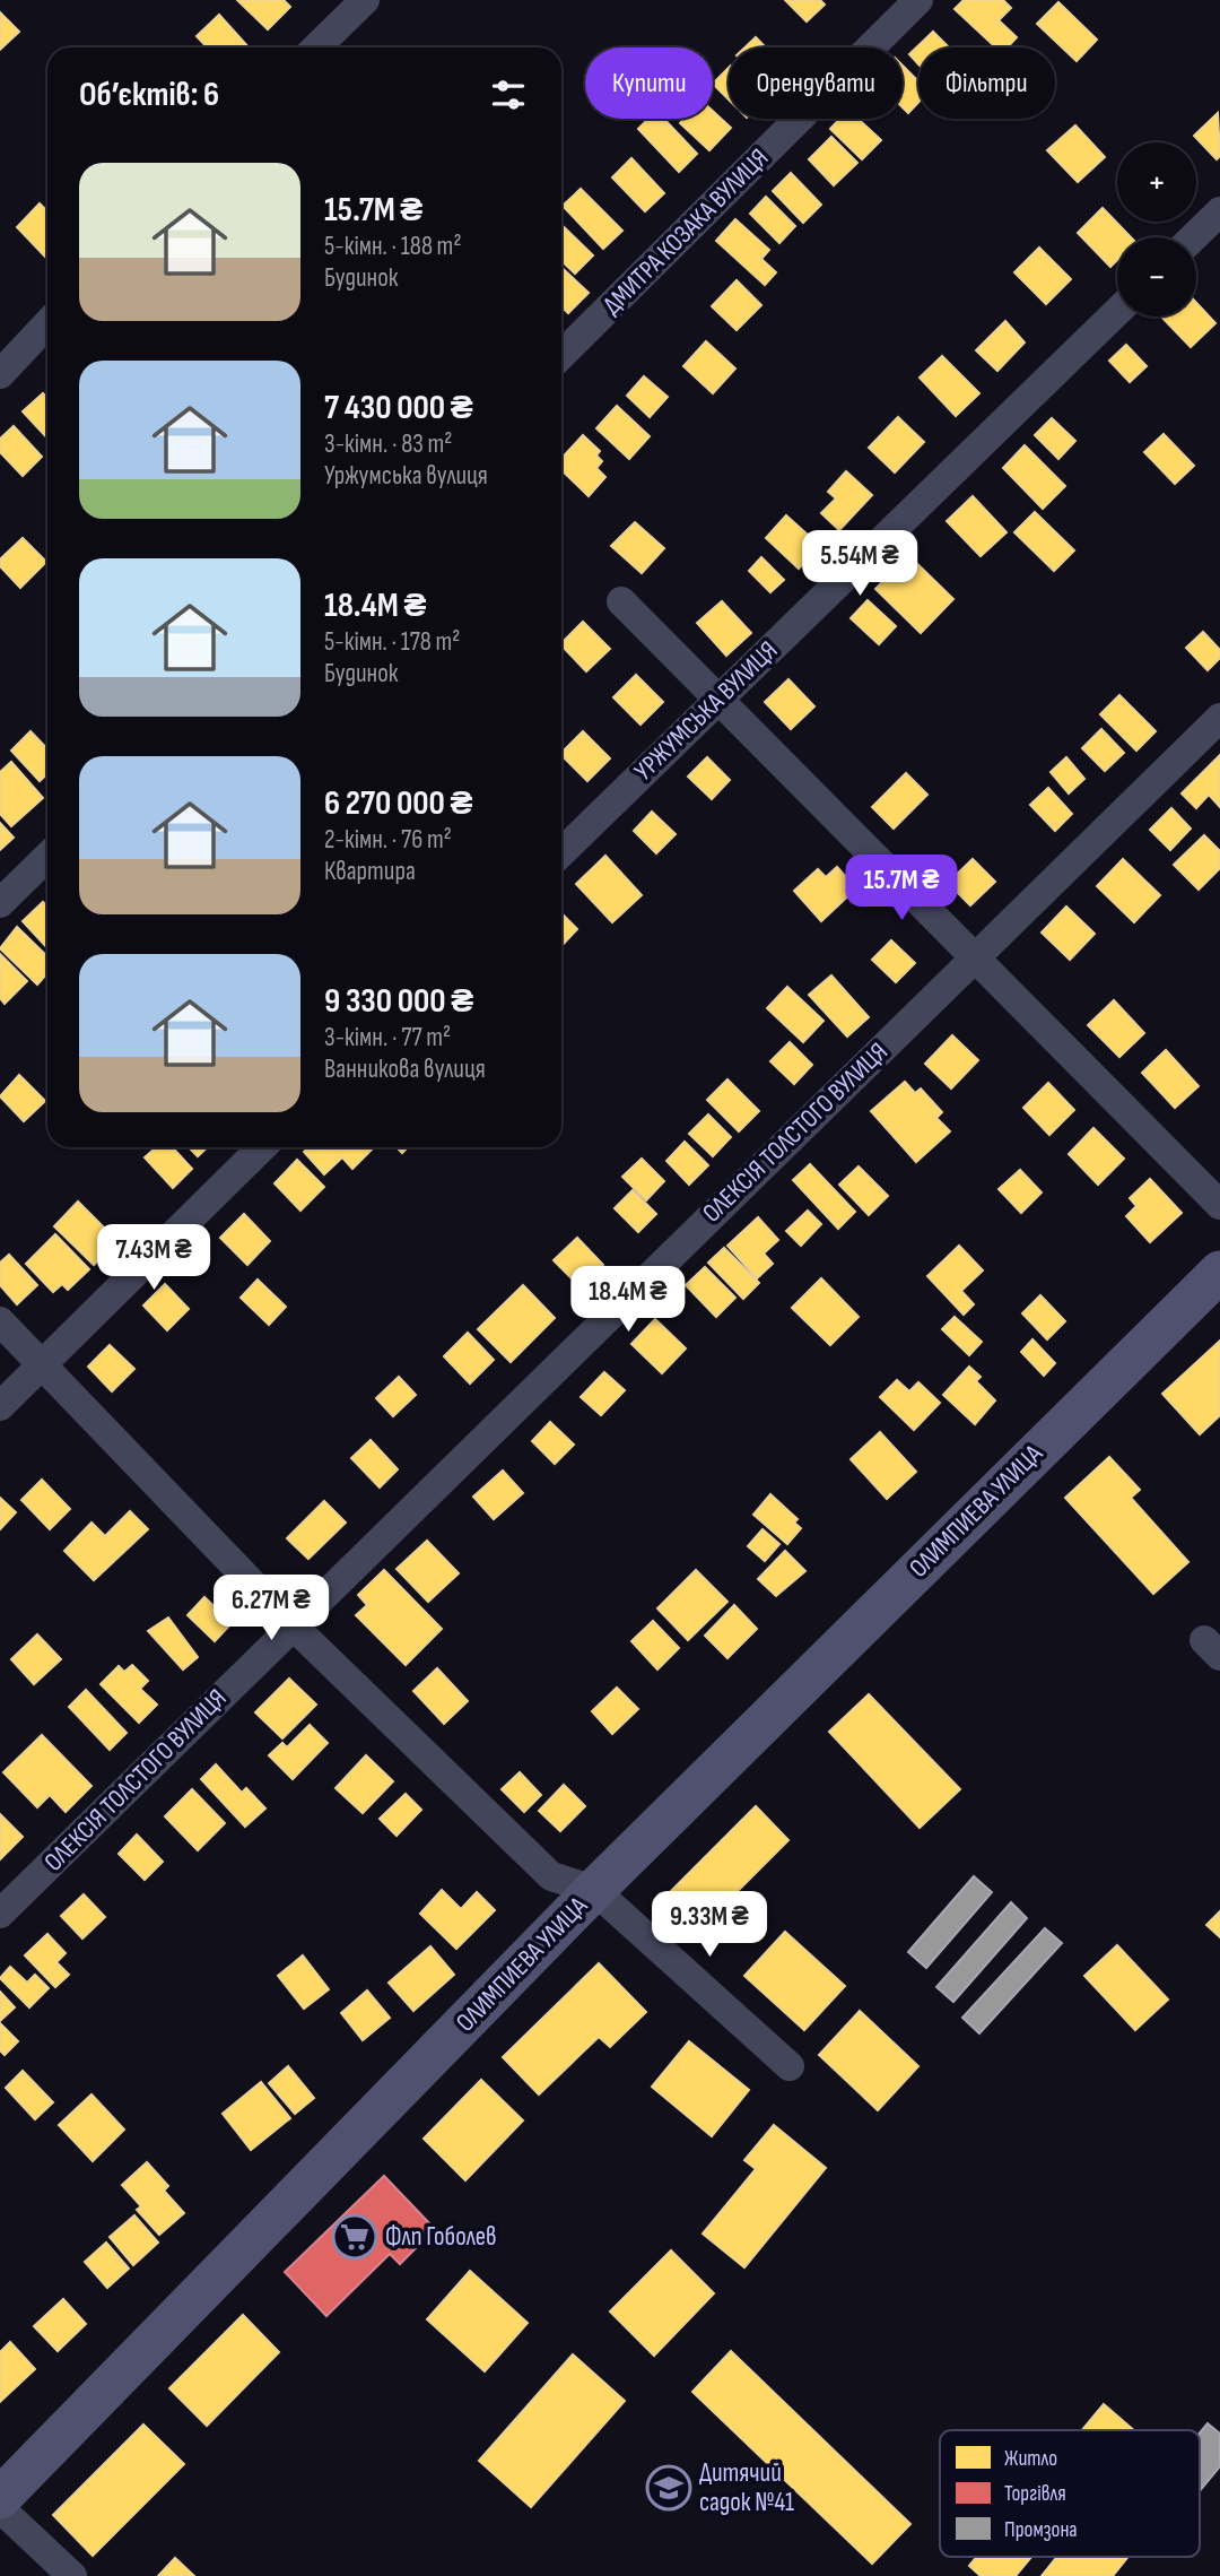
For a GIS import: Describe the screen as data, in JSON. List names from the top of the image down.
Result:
{
  "streets": {
    "main road": ["ОЛИМПИЕВА УЛИЦА"],
    "street": ["ДМИТРА КОЗАКА ВУЛИЦЯ", "УРЖУМСЬКА ВУЛИЦЯ", "ОЛЕКСІЯ ТОЛСТОГО ВУЛИЦЯ"]
  },
  "places": {
    "supermarket": ["Флп Гоболев"],
    "school or university": ["Дитячий садок №41"]
  },
  "legend": ["Житло", "Торгівля", "Промзона"],
  "page": {
    "chip": ["Купити", "Орендувати", "Фільтри"],
    "heading": "Об’єктів: 6",
    "map_buttons": ["+", "−"],
    "list": [
      {
        "name": "15.7M ₴",
        "note": "5-кімн. · 188 m² · Будинок"
      },
      {
        "name": "7 430 000 ₴",
        "note": "3-кімн. · 83 m² · Уржумська вулиця"
      },
      {
        "name": "18.4M ₴",
        "note": "5-кімн. · 178 m² · Будинок"
      },
      {
        "name": "6 270 000 ₴",
        "note": "2-кімн. · 76 m² · Квартира"
      },
      {
        "name": "9 330 000 ₴",
        "note": "3-кімн. · 77 m² · Ванникова вулиця"
      }
    ],
    "price": [
      "5.54M ₴",
      "15.7M ₴",
      "7.43M ₴",
      "18.4M ₴",
      "6.27M ₴",
      "9.33M ₴"
    ]
  }
}
